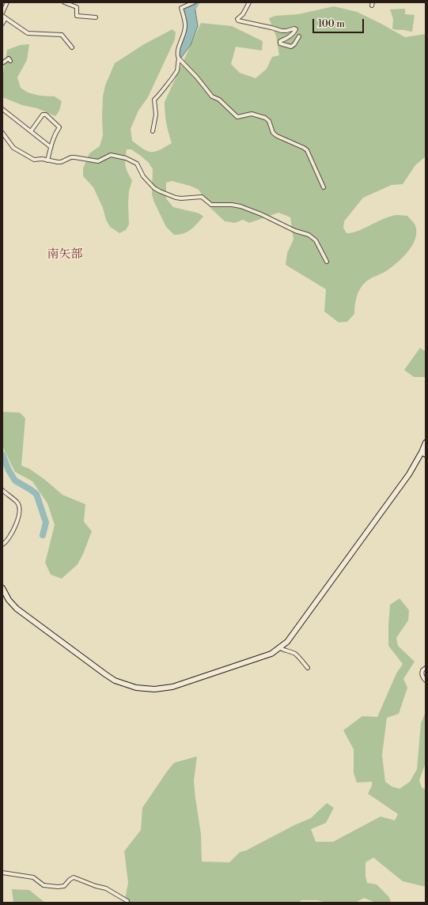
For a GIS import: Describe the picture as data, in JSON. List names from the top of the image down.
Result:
{
  "districts": ["南矢部"],
  "scale_bar": "100 m"
}
